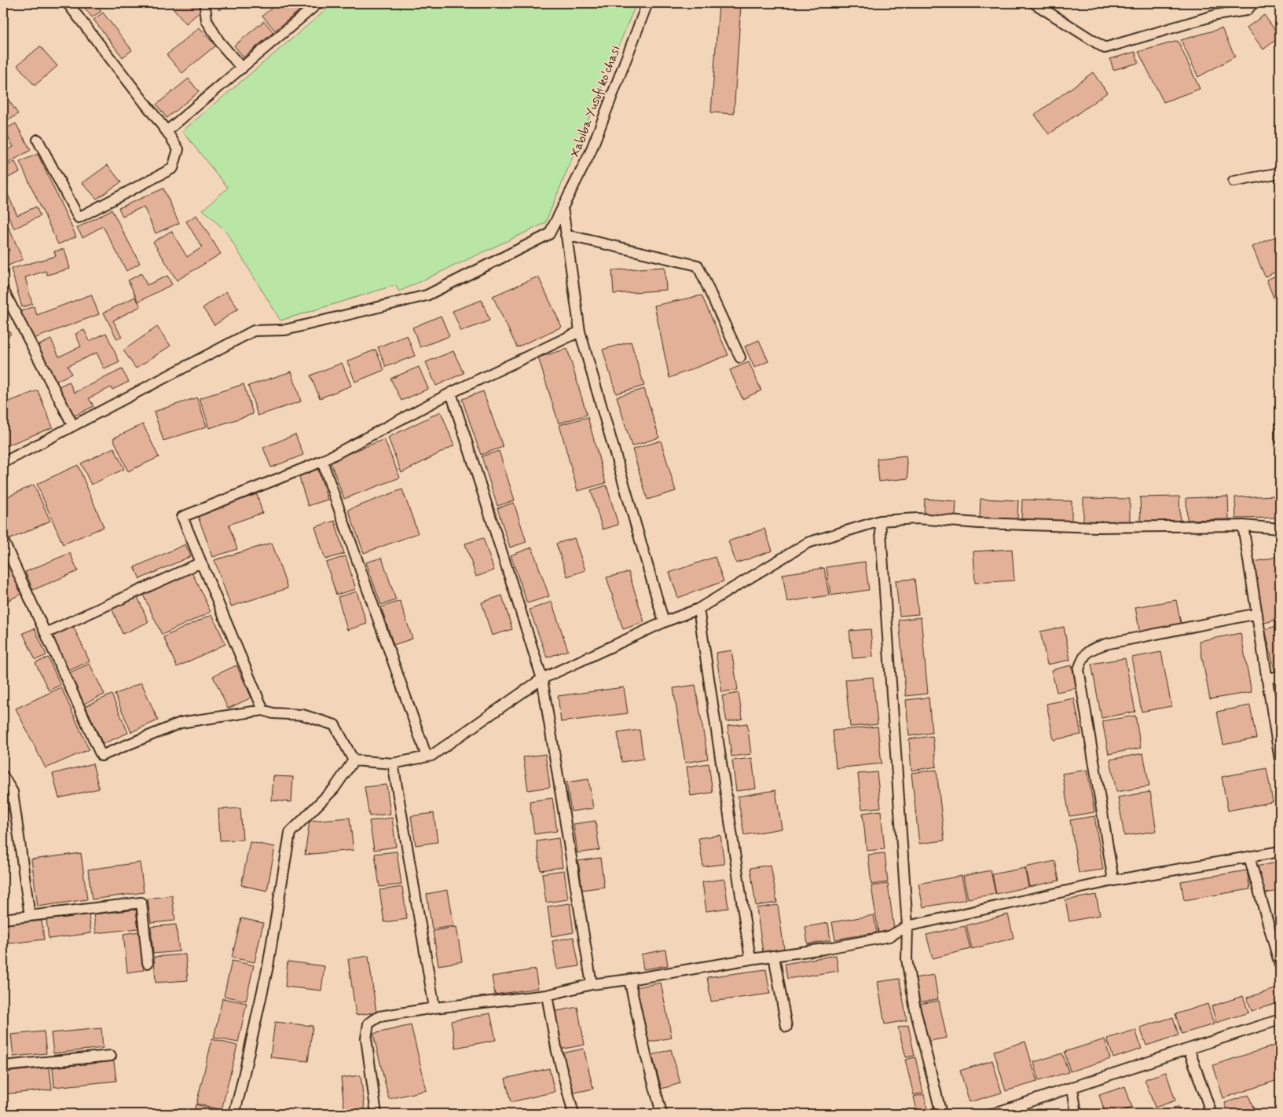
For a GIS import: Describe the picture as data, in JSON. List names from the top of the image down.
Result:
{
  "streets": {
    "street": ["Xabiba Yusufi ko'chasi"]
  }
}
